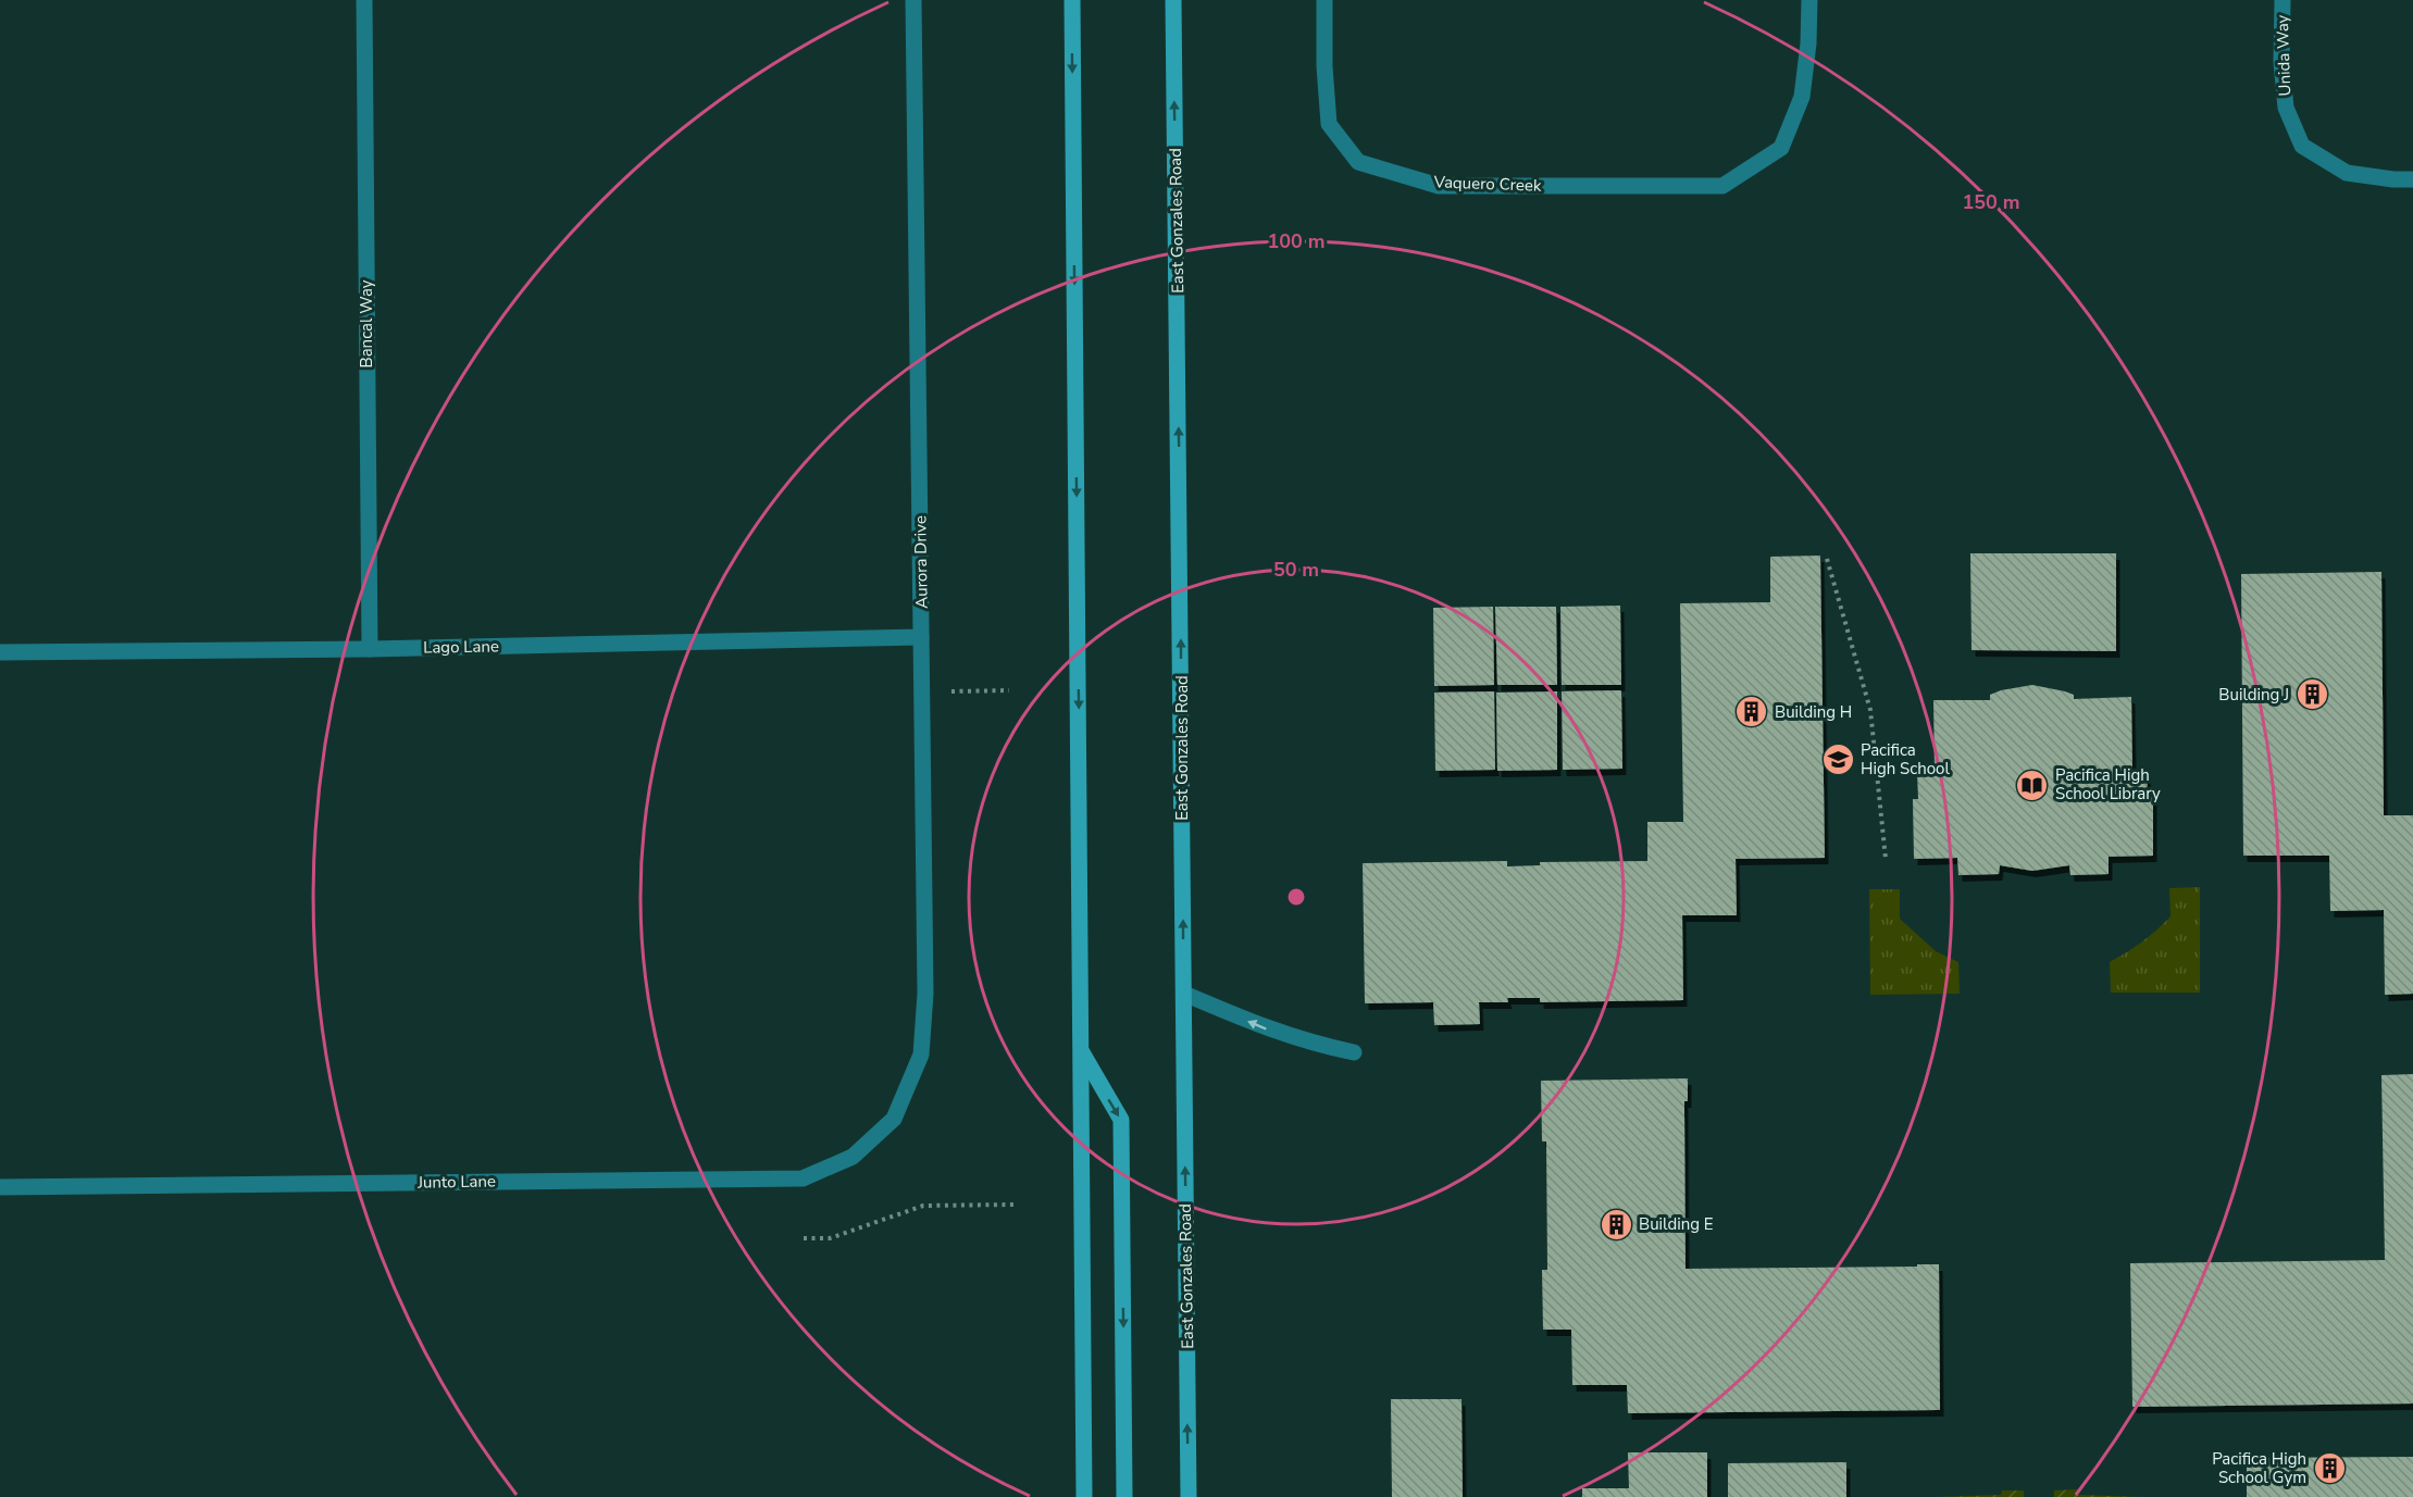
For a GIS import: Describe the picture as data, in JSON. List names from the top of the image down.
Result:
{
  "streets": {
    "main road": ["East Gonzales Road"],
    "street": [
      "Unida Way",
      "Vaquero Creek",
      "Bancal Way",
      "Aurora Drive",
      "Lago Lane",
      "Junto Lane"
    ]
  },
  "crossings": [
    ["Bancal Way", "Lago Lane"],
    ["Aurora Drive", "Lago Lane"],
    ["Aurora Drive", "Junto Lane"]
  ],
  "places": {
    "building": [
      "Building J",
      "Building H",
      "Building E",
      "Pacifica High School Gym"
    ],
    "school or university": ["Pacifica High School"],
    "library": ["Pacifica High School Library"]
  },
  "rings": ["150 m", "100 m", "50 m"]
}
